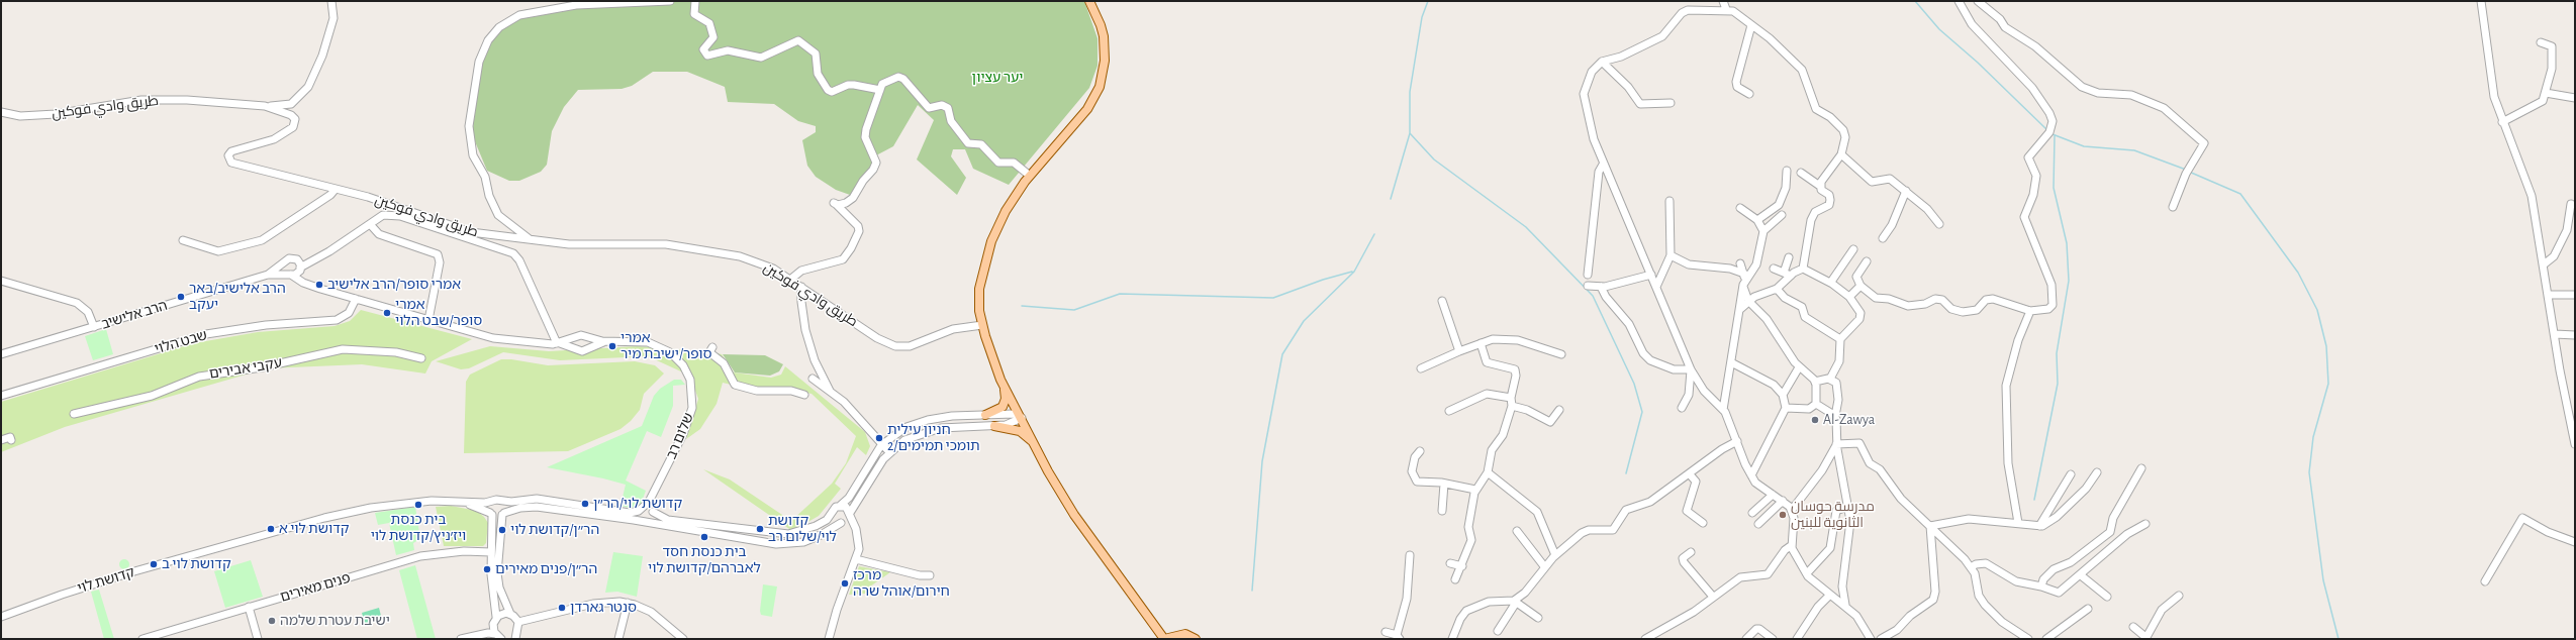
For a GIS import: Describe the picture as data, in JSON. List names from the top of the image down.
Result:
{
  "streets": {
    "street": [
      "طريق وادي فوکين",
      "הרב אלישיב",
      "שבט הלוי",
      "עקבי אבירים",
      "שלום רב",
      "קדושת לוי",
      "פנים מאירים"
    ]
  },
  "parks": ["יער עציון"],
  "places": [
    "אמרי סופר/הרב אלישיב",
    "הרב אלישיב/באר יעקב",
    "אמרי סופר/שבט הלוי",
    "אמרי סופר/ישיבת מיר",
    "Al-Zawya",
    "חניון עילית 2/תומכי תמימים",
    "קדושת לוי/הר״ן",
    "בית כנסת ויז׳ניץ/קדושת לוי",
    "مدرسة حوسان الثانوية للبنين",
    "קדושת לוי א",
    "קדושת לוי/שלום רב",
    "הר״ן/קדושת לוי",
    "בית כנסת חסד לאברהם/קדושת לוי",
    "קדושת לוי ב",
    "הר״ן/פנים מאירים",
    "מרכז חירום/אוהל שרה",
    "סנטר גארדן",
    "ישיבת עטרת שלמה"
  ]
}
